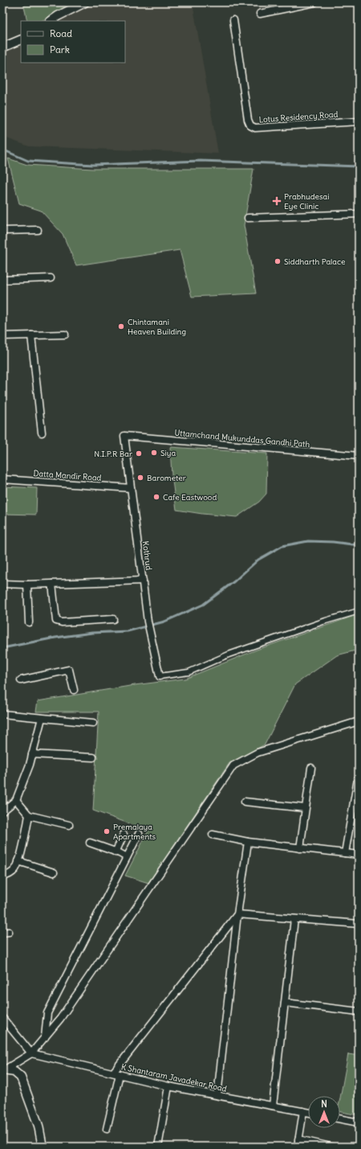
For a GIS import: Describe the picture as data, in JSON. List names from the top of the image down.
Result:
{
  "streets": {
    "street": [
      "Lotus Residency Road",
      "Uttamchand Mukunddas Gandhi Path",
      "Datta Mandir Road",
      "Kothrud",
      "K Shantaram Javadekar Road"
    ]
  },
  "crossings": [
    ["Uttamchand Mukunddas Gandhi Path", "Kothrud"],
    ["Datta Mandir Road", "Kothrud"]
  ],
  "places": {
    "health": ["Prabhudesai Eye Clinic"],
    "other": [
      "Siddharth Palace",
      "Chintamani Heaven Building",
      "Siya",
      "N.I.P.R Bar",
      "Barometer",
      "Cafe Eastwood",
      "Premalaya Apartments"
    ]
  },
  "legend": ["Road", "Park"],
  "north": "top"
}
